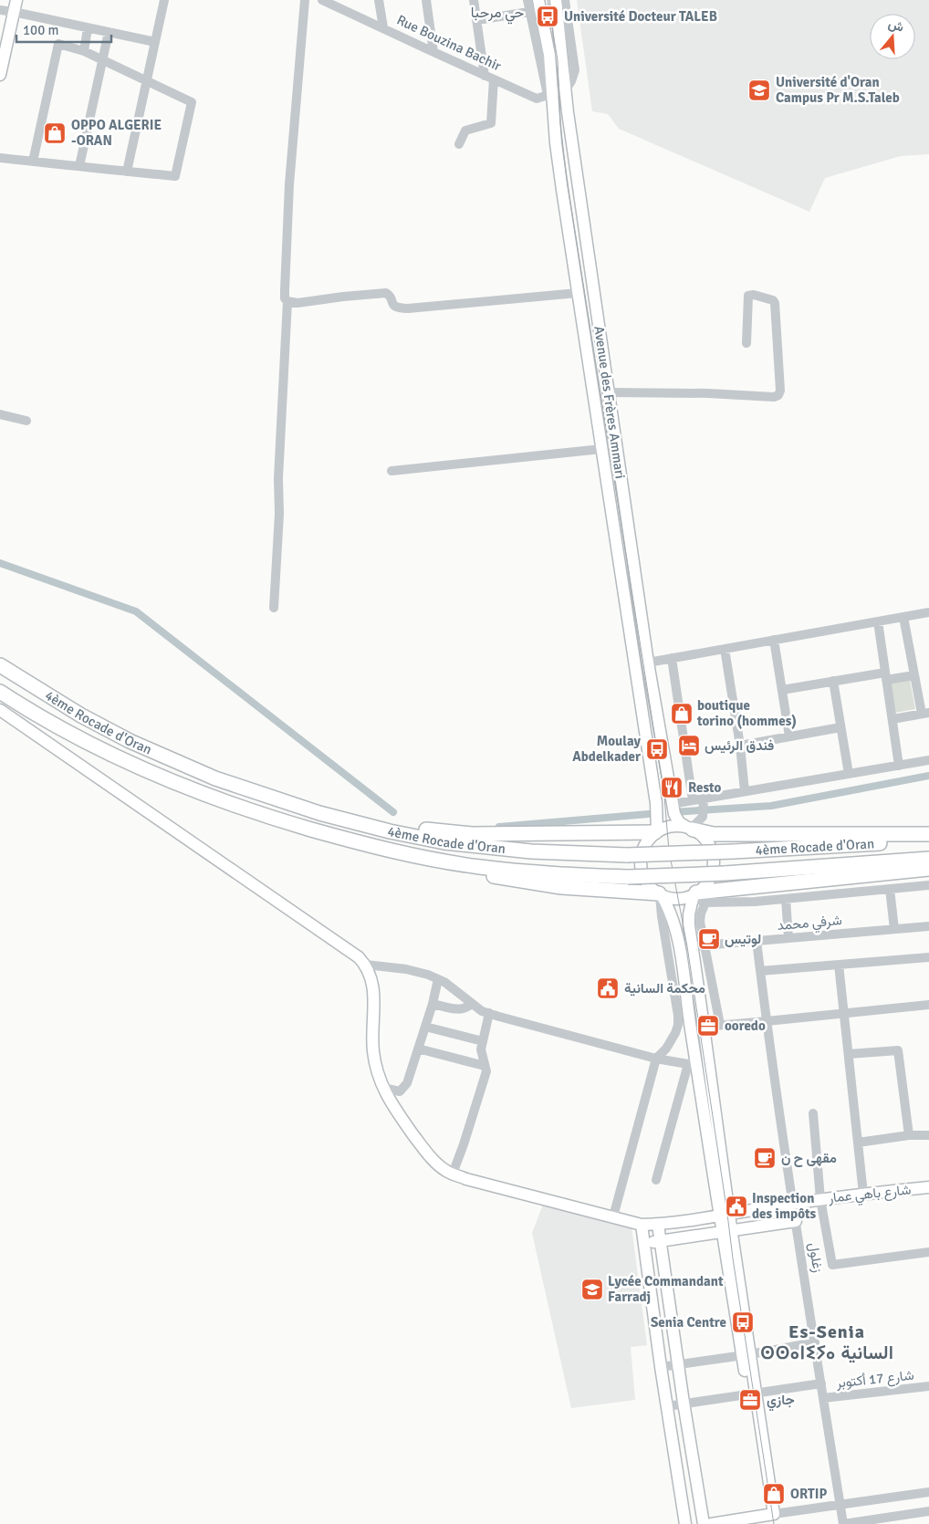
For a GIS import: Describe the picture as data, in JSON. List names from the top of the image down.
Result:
{
  "streets": {
    "highway": ["4ème Rocade d'Oran"],
    "main road": ["Avenue des Frères Ammari", "شارع باهي عمار"],
    "street": [
      "Rue Bouzina Bachir",
      "شرفي محمد",
      "زغلول",
      "شارع 17 أكتوبر"
    ]
  },
  "crossings": [
    ["Rue Bouzina Bachir", "Avenue des Frères Ammari"],
    ["شرفي محمد", "زغلول"],
    ["شارع باهي عمار", "زغلول"],
    ["زغلول", "شارع 17 أكتوبر"]
  ],
  "districts": ["حي مرحبا", "Es-Senia ⵙⵙⴰⵏⵉⵢⴰ السانية"],
  "places": {
    "bus stop": ["Université Docteur TALEB", "Moulay Abdelkader", "Senia Centre"],
    "school or university": ["Université d'Oran Campus Pr M.S.Taleb", "Lycée Commandant Farradj"],
    "shop": ["OPPO ALGERIE -ORAN", "boutique torino (hommes)", "ORTIP"],
    "hotel": ["فندق الرئيس"],
    "restaurant": ["Resto"],
    "cafe": ["لوتيس", "مقهى ح ن"],
    "public building": ["محكمة السانية", "Inspection des impôts"],
    "office": ["ooredo", "جازي"]
  },
  "scale_bar": "100 m",
  "north": "top"
}
